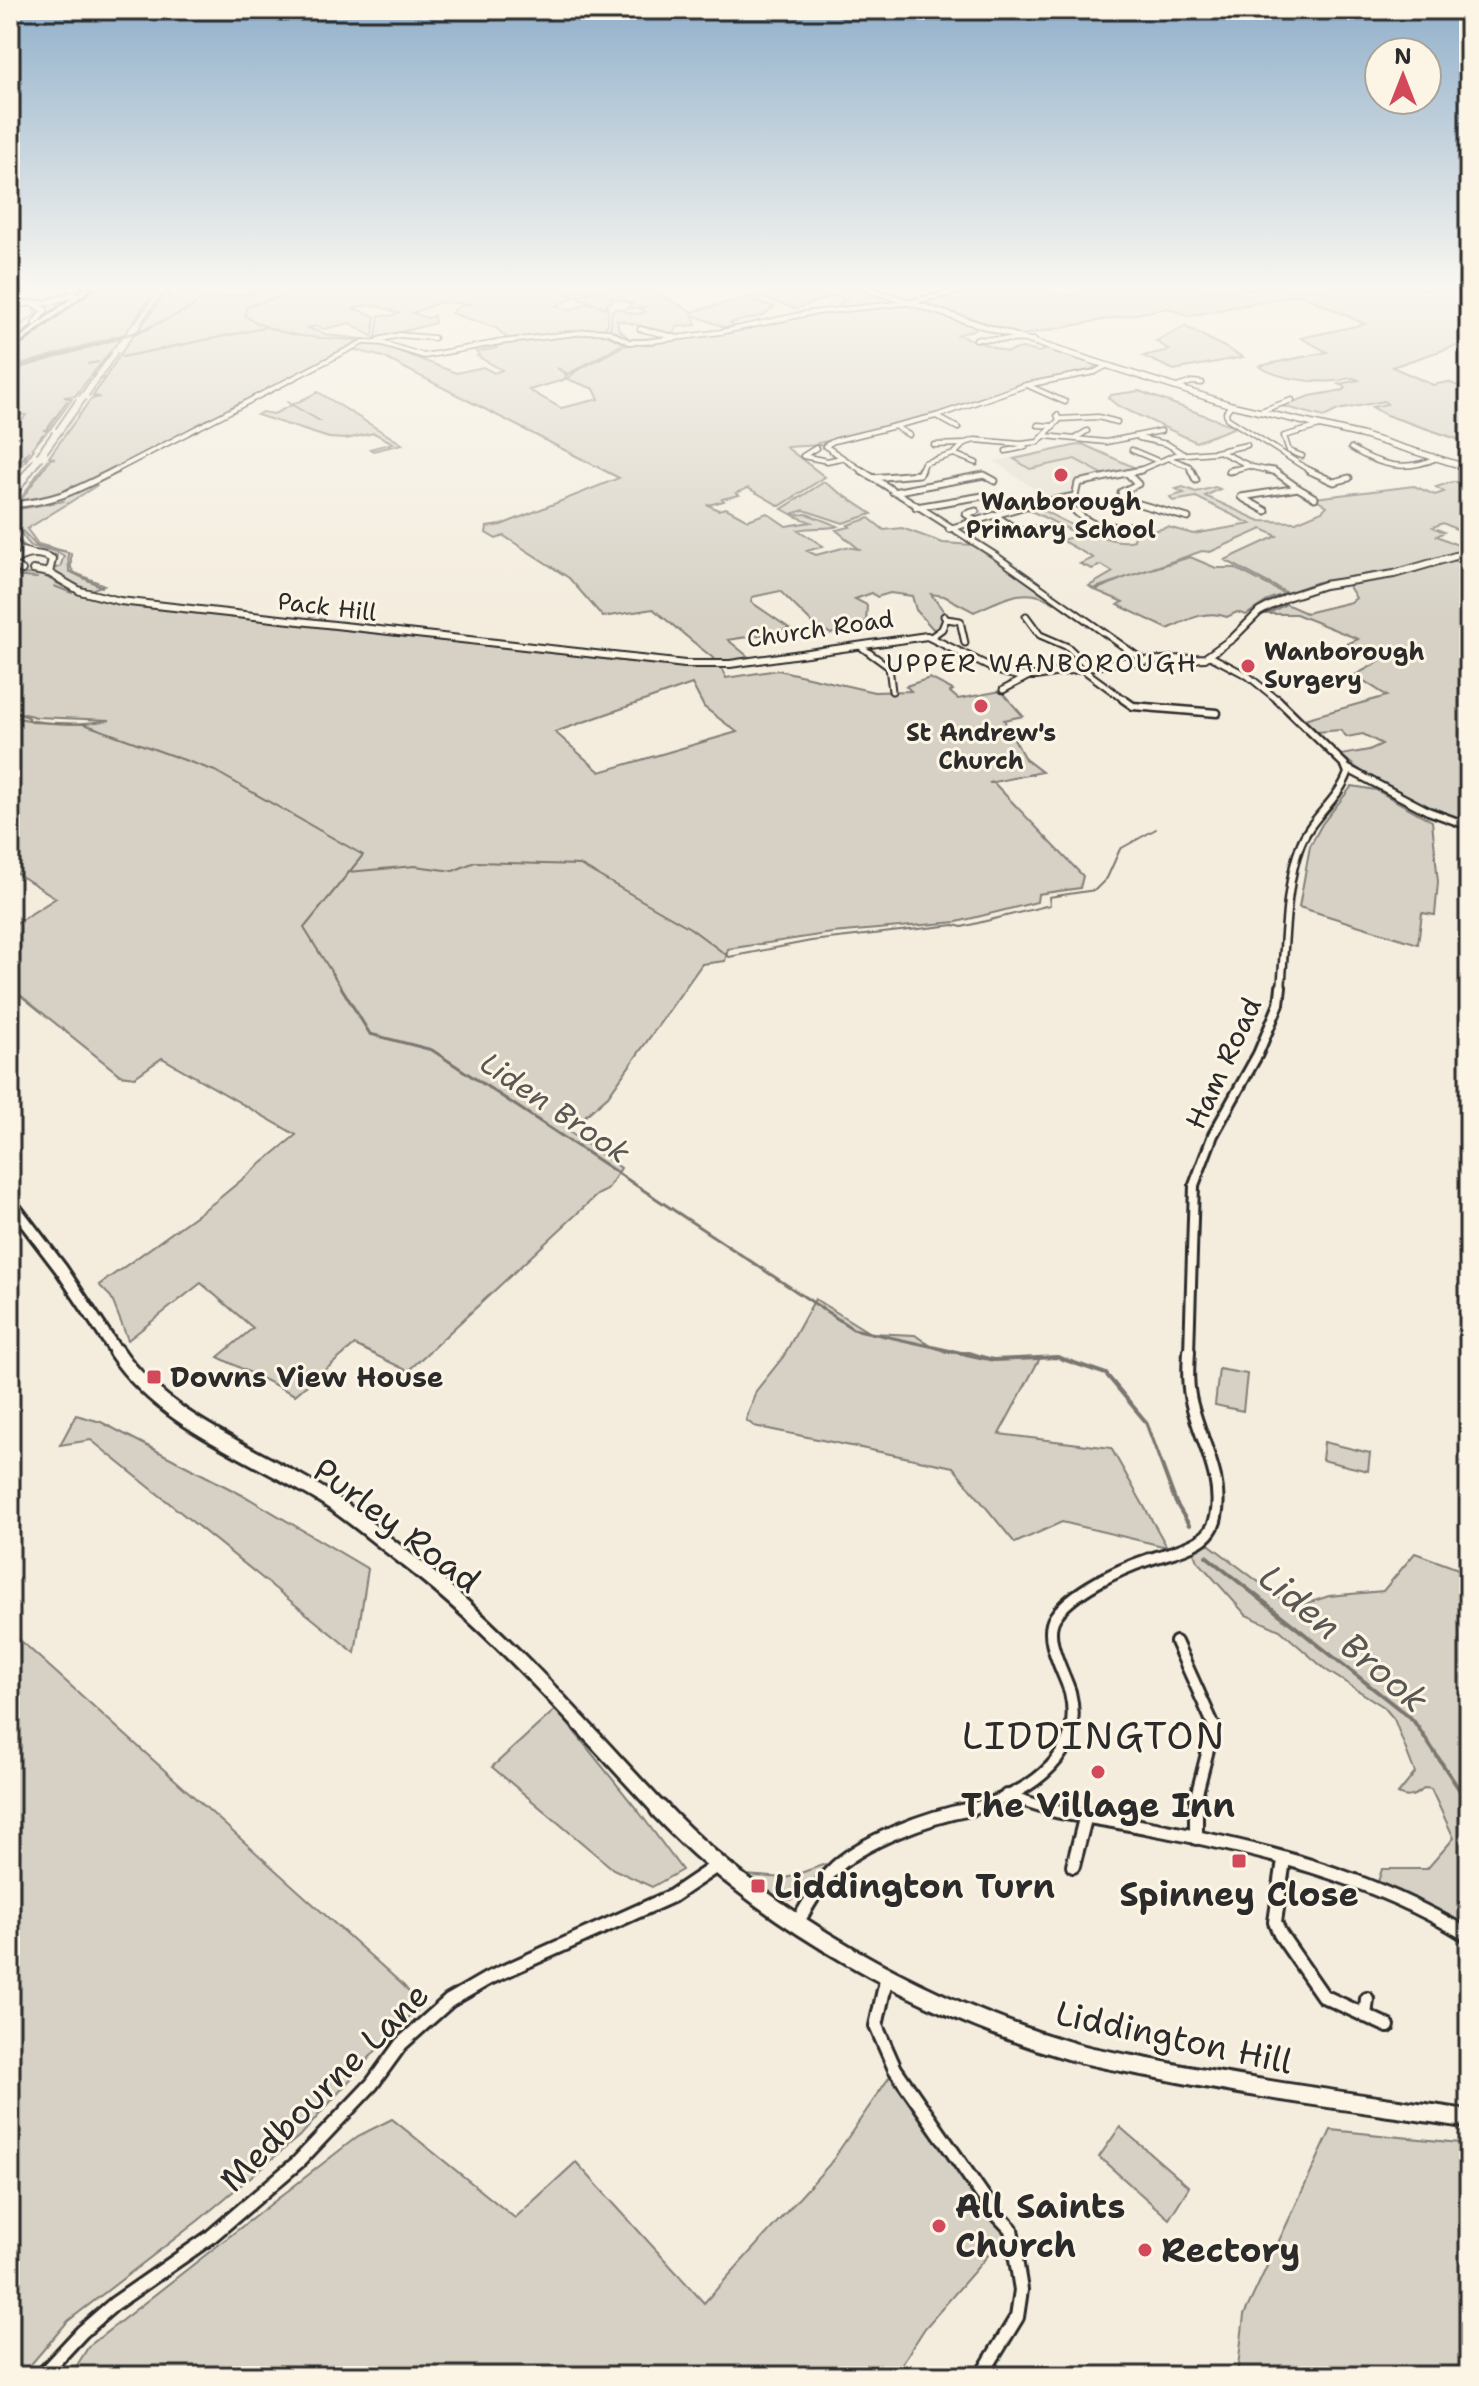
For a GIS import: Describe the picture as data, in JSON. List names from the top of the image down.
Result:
{
  "streets": {
    "main road": ["Purley Road", "Liddington Hill"],
    "street": [
      "Pack Hill",
      "Church Road",
      "Ham Road",
      "Medbourne Lane"
    ]
  },
  "crossings": [
    ["Pack Hill", "Church Road"],
    ["Purley Road", "Liddington Hill"],
    ["Purley Road", "Medbourne Lane"],
    ["Liddington Hill", "Medbourne Lane"]
  ],
  "districts": ["UPPER WANBOROUGH", "LIDDINGTON"],
  "water": ["Liden Brook"],
  "places": {
    "other": [
      "Wanborough Primary School",
      "Wanborough Surgery",
      "St Andrew's Church",
      "The Village Inn",
      "All Saints Church",
      "Rectory"
    ],
    "transit": ["Downs View House", "Spinney Close", "Liddington Turn"]
  },
  "north": "top"
}
